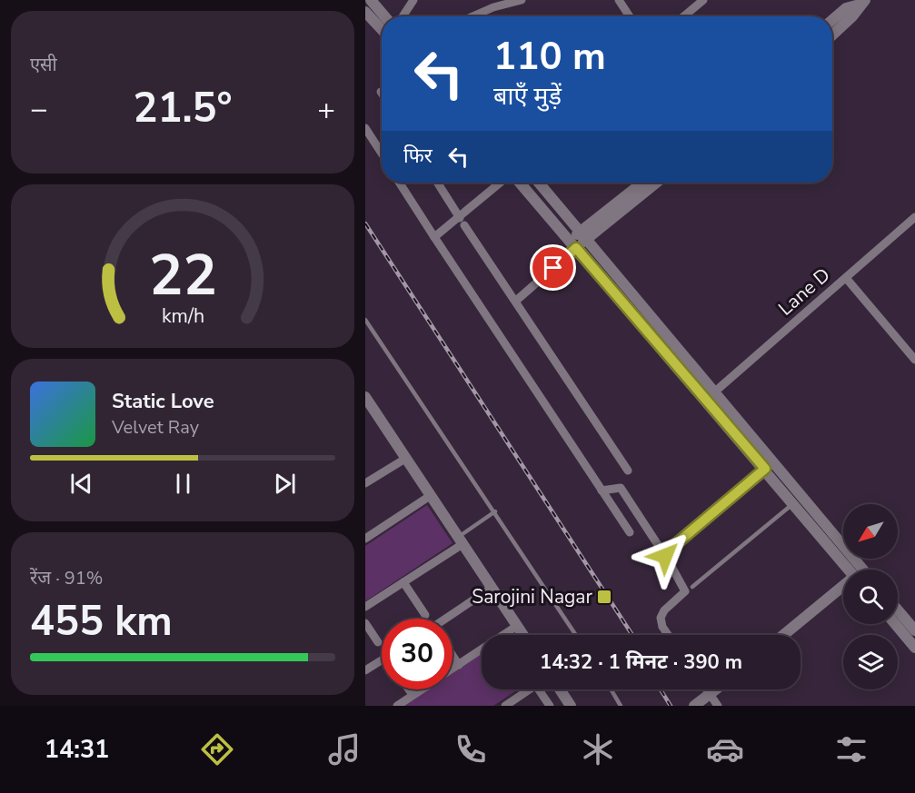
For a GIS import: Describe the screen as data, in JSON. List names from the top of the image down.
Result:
{
  "streets": {
    "street": ["Lane D"]
  },
  "places": {
    "transit": ["Sarojini Nagar"]
  },
  "north": "bottom left",
  "page": {
    "tile": [
      "एसी",
      ["रेंज · 91%", "455 km"]
    ],
    "turn": ["110 m", "बाएँ मुड़ें"],
    "heat": ["−", "21.5°", "+"],
    "then": "फिर",
    "song": ["Static Love", "Velvet Ray"],
    "limit": "30",
    "trip": "14:32 · 1 मिनट · 390 m",
    "tabs": "14:31",
    "gauge": ["22", "km/h"]
  }
}
